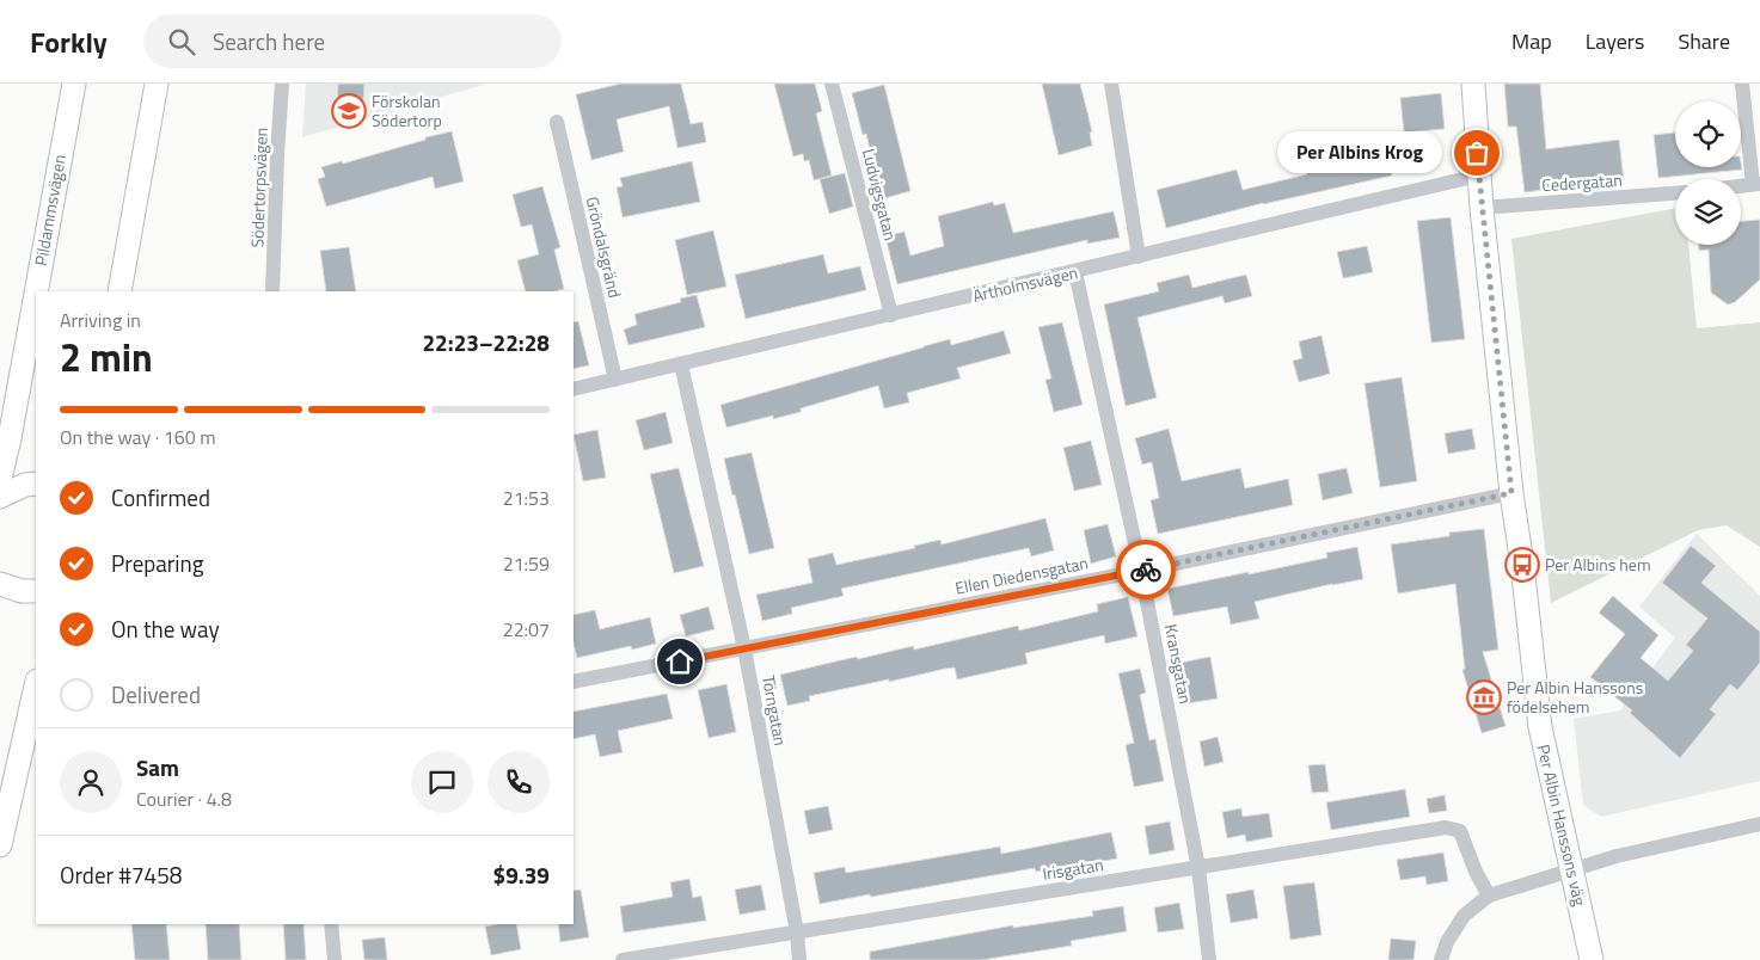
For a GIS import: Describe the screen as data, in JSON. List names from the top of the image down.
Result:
{
  "streets": {
    "street": [
      "Cedergatan",
      "Södertorpsvägen",
      "Ludvigsgatan",
      "Pildammsvägen",
      "Gröndalsgränd",
      "Ärtholmsvägen",
      "Ellen Diedensgatan",
      "Kransgatan",
      "Törngatan",
      "Per Albin Hanssons väg",
      "Irisgatan"
    ]
  },
  "crossings": [
    ["Cedergatan", "Per Albin Hanssons väg"],
    ["Ludvigsgatan", "Ärtholmsvägen"],
    ["Gröndalsgränd", "Ärtholmsvägen"],
    ["Ärtholmsvägen", "Kransgatan"],
    ["Ärtholmsvägen", "Törngatan"],
    ["Ärtholmsvägen", "Per Albin Hanssons väg"],
    ["Ellen Diedensgatan", "Kransgatan"],
    ["Ellen Diedensgatan", "Törngatan"],
    ["Ellen Diedensgatan", "Per Albin Hanssons väg"],
    ["Kransgatan", "Irisgatan"],
    ["Törngatan", "Irisgatan"]
  ],
  "places": {
    "school or university": ["Förskolan Södertorp"],
    "other": ["Per Albins Krog"],
    "bus stop": ["Per Albins hem"],
    "museum": ["Per Albin Hanssons födelsehem"]
  },
  "page": {
    "header": "Forkly",
    "search": "Search here",
    "nav": ["Map", "Layers", "Share"],
    "bubble": "Per Albins Krog",
    "heading": ["2 min", "Arriving in", "22:23–22:28"],
    "panel": [
      "Sam",
      "Courier · 4.8",
      "Order #7458",
      "$9.39"
    ],
    "bar": "On the way · 160 m",
    "list": [
      ["Confirmed", "21:53"],
      ["Preparing", "21:59"],
      ["On the way", "22:07"],
      "Delivered"
    ]
  }
}
